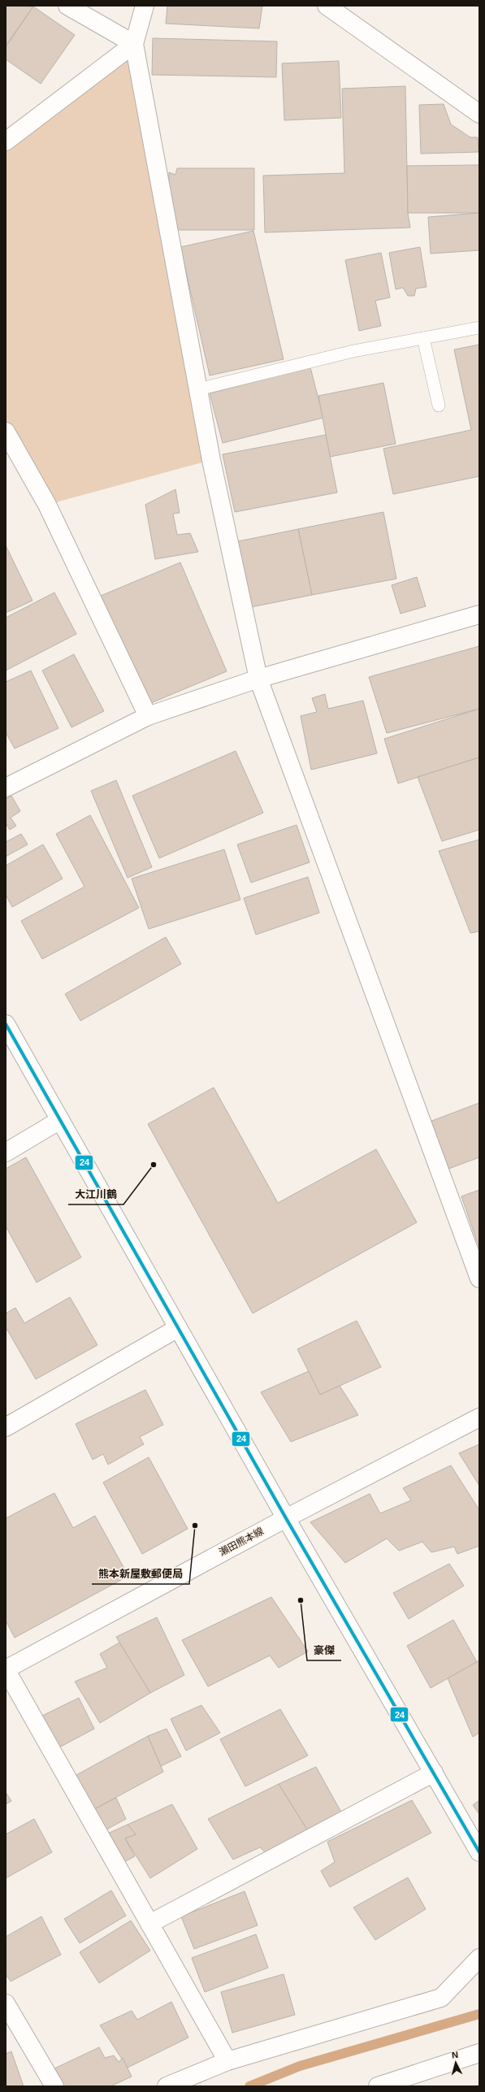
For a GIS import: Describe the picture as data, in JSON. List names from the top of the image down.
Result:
{
  "streets": {
    "street": ["瀬田熊本線"]
  },
  "places": ["大江川鶴", "熊本新屋敷郵便局", "豪傑"],
  "lines": ["transit line 24"],
  "north": "top"
}
